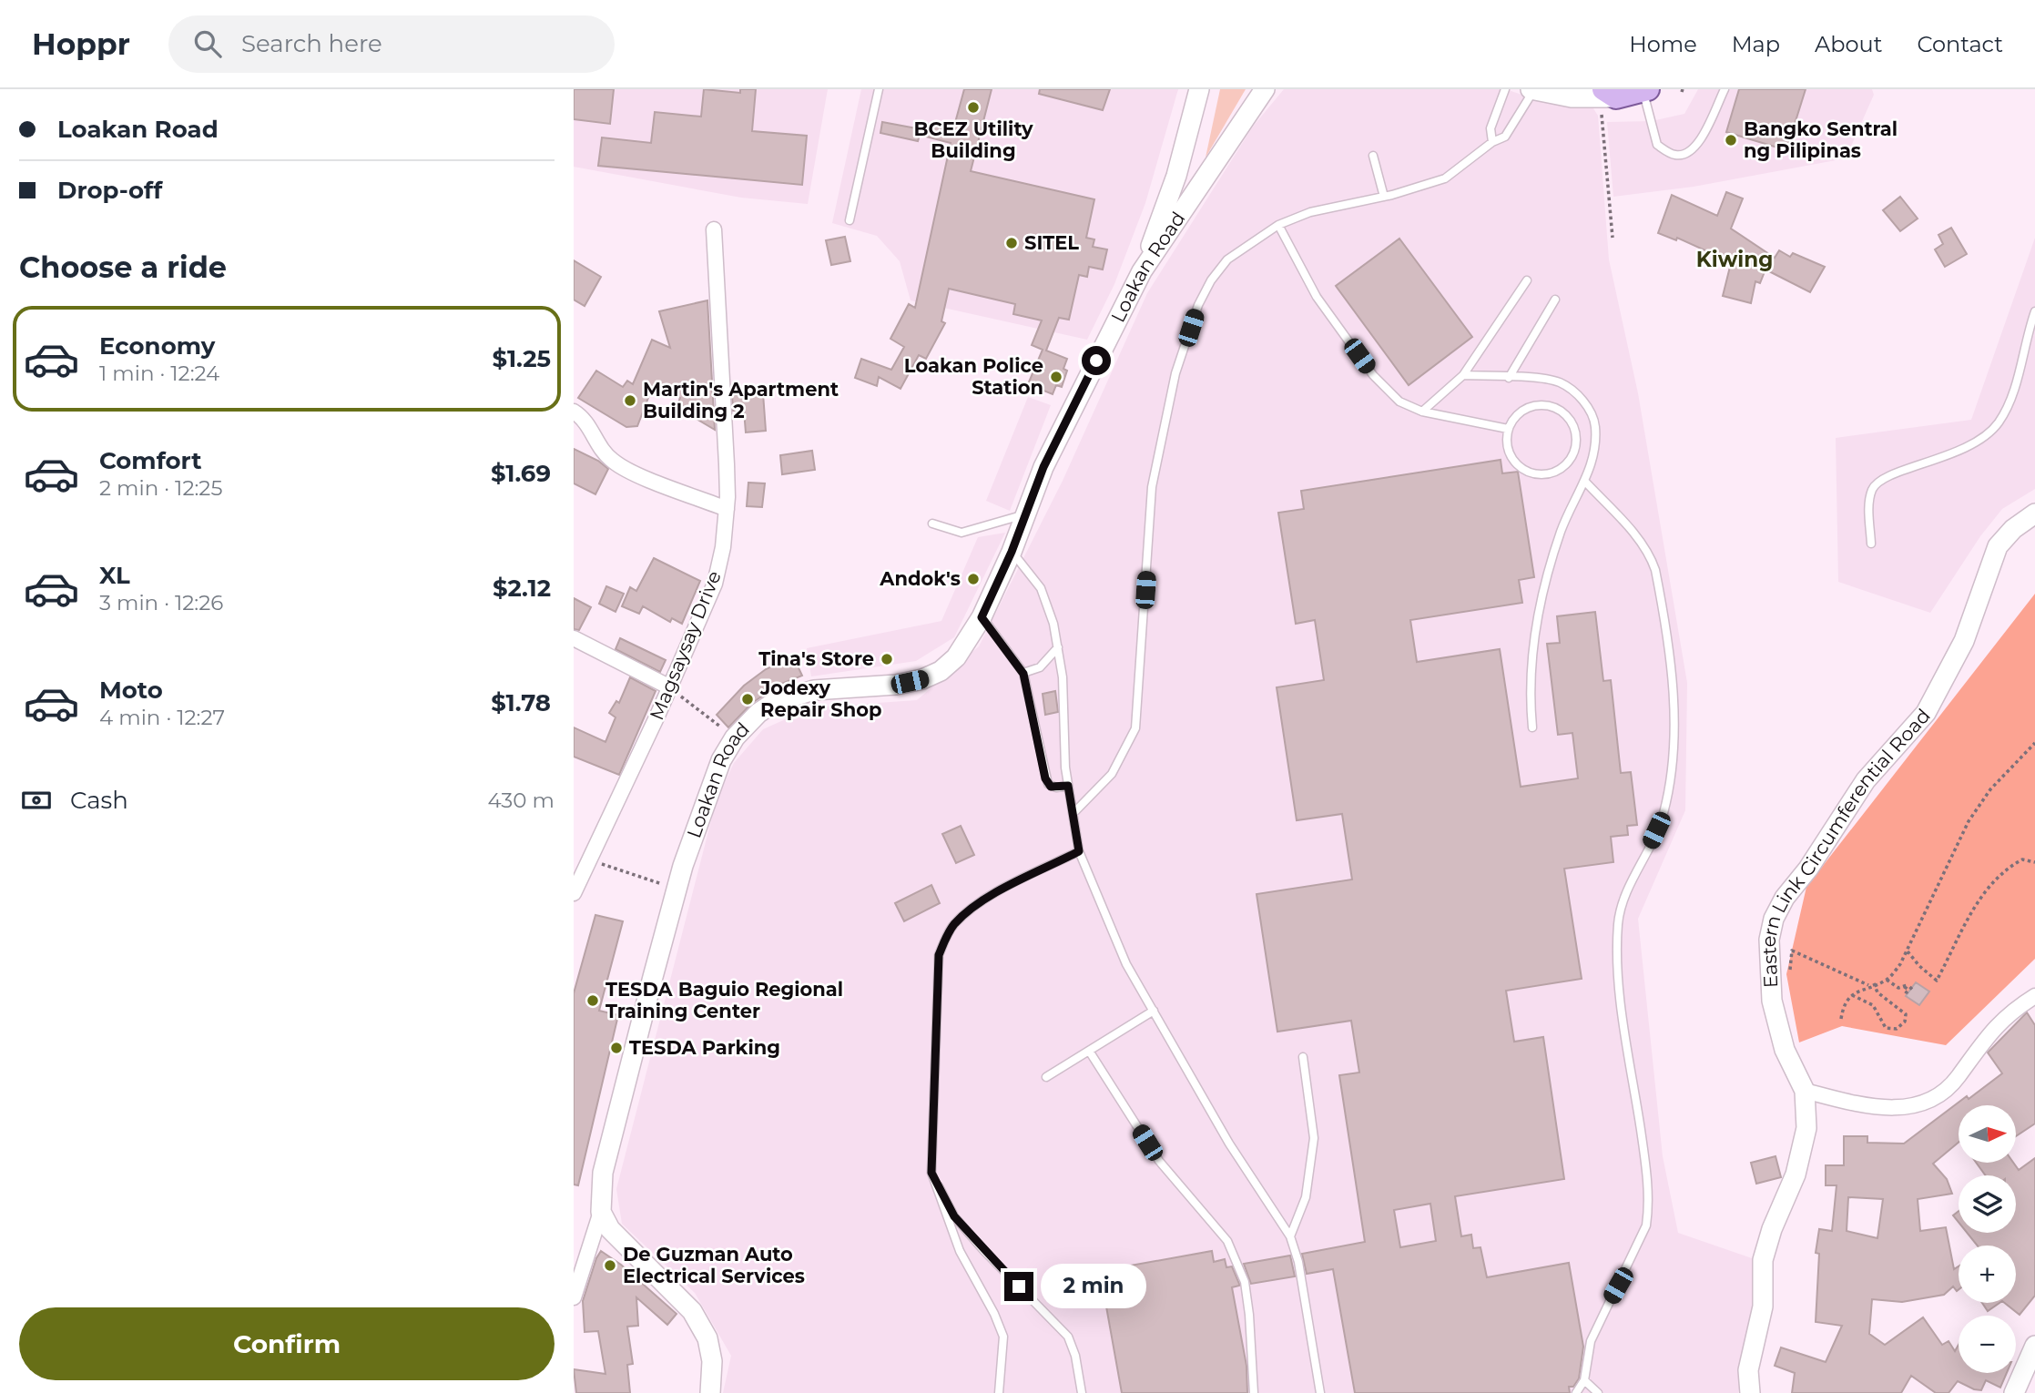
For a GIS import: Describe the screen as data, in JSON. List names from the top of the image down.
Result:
{
  "streets": {
    "main road": ["Loakan Road", "Eastern Link Circumferential Road"],
    "street": ["Magsaysay Drive"]
  },
  "districts": ["Kiwing"],
  "places": [
    "BCEZ Utility Building",
    "Bangko Sentral ng Pilipinas",
    "SITEL",
    "Loakan Police Station",
    "Martin's Apartment Building 2",
    "Andok's",
    "Tina's Store",
    "Jodexy Repair Shop",
    "TESDA Baguio Regional Training Center",
    "TESDA Parking",
    "De Guzman Auto Electrical Services"
  ],
  "north": "right",
  "page": {
    "header": "Hoppr",
    "search": "Search here",
    "nav": [
      "Home",
      "Map",
      "About",
      "Contact"
    ],
    "banner": ["Loakan Road", "Drop-off"],
    "heading": "Choose a ride",
    "list": [
      {
        "name": "Economy",
        "note": "1 min · 12:24",
        "value": "$1.25"
      },
      {
        "name": "Comfort",
        "note": "2 min · 12:25",
        "value": "$1.69"
      },
      {
        "name": "XL",
        "note": "3 min · 12:26",
        "value": "$2.12"
      },
      {
        "name": "Moto",
        "note": "4 min · 12:27",
        "value": "$1.78"
      }
    ],
    "pay": ["Cash", "430 m"],
    "map_buttons": ["+", "−"],
    "bubble": "2 min",
    "buttons": "Confirm"
  }
}
